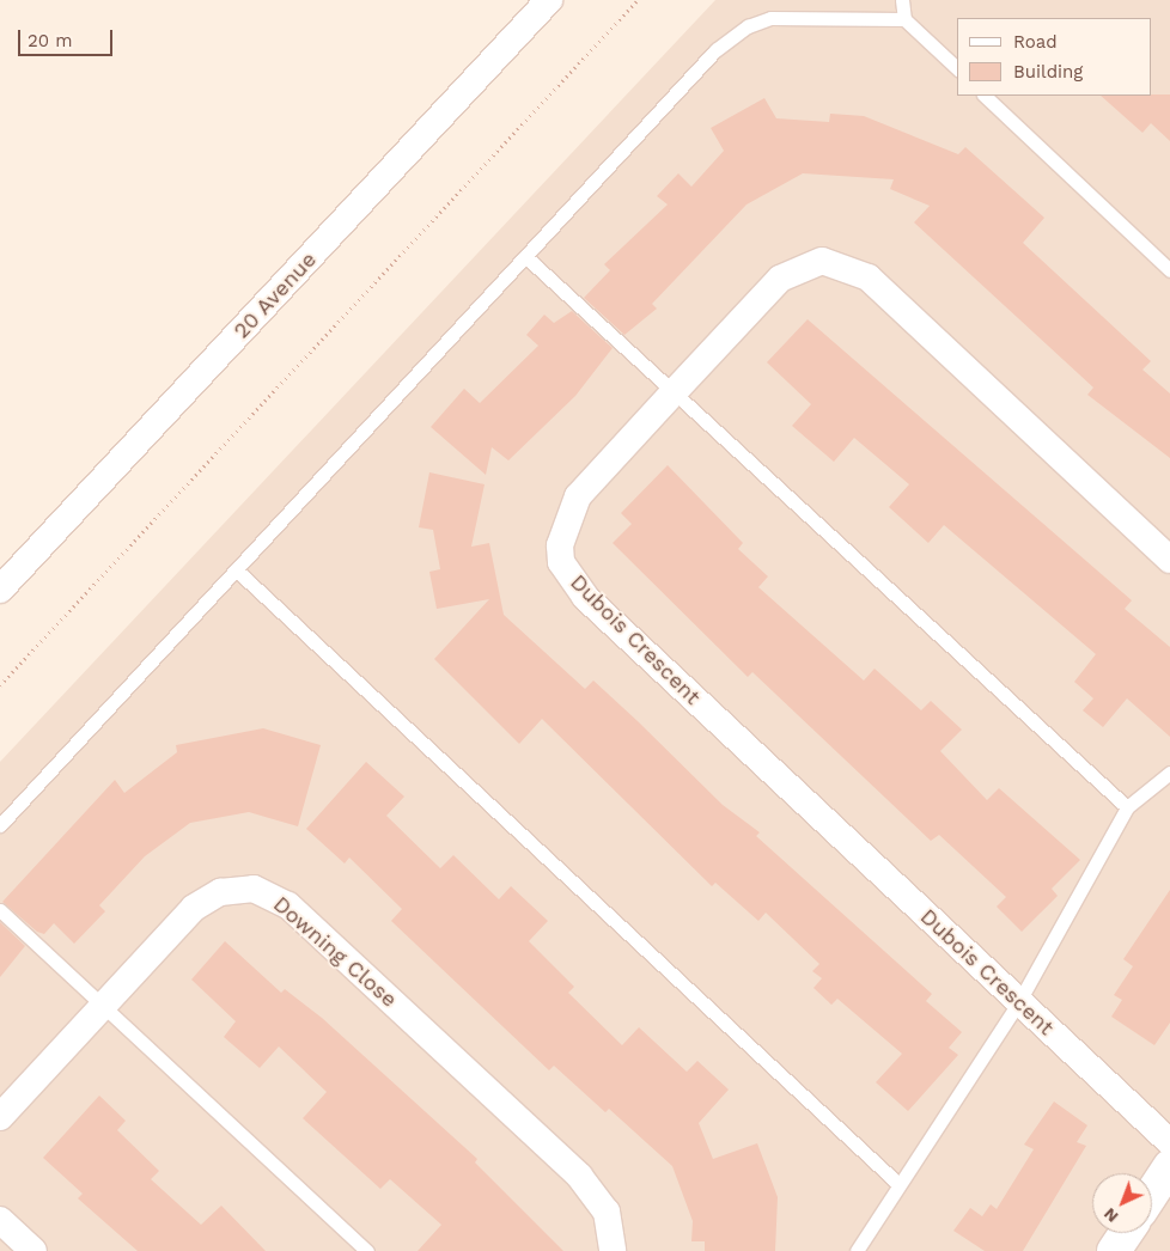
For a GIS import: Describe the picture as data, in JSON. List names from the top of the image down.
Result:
{
  "streets": {
    "street": ["20 Avenue", "Dubois Crescent", "Downing Close"]
  },
  "legend": ["Road", "Building"],
  "scale_bar": "20 m",
  "north": "bottom left"
}
